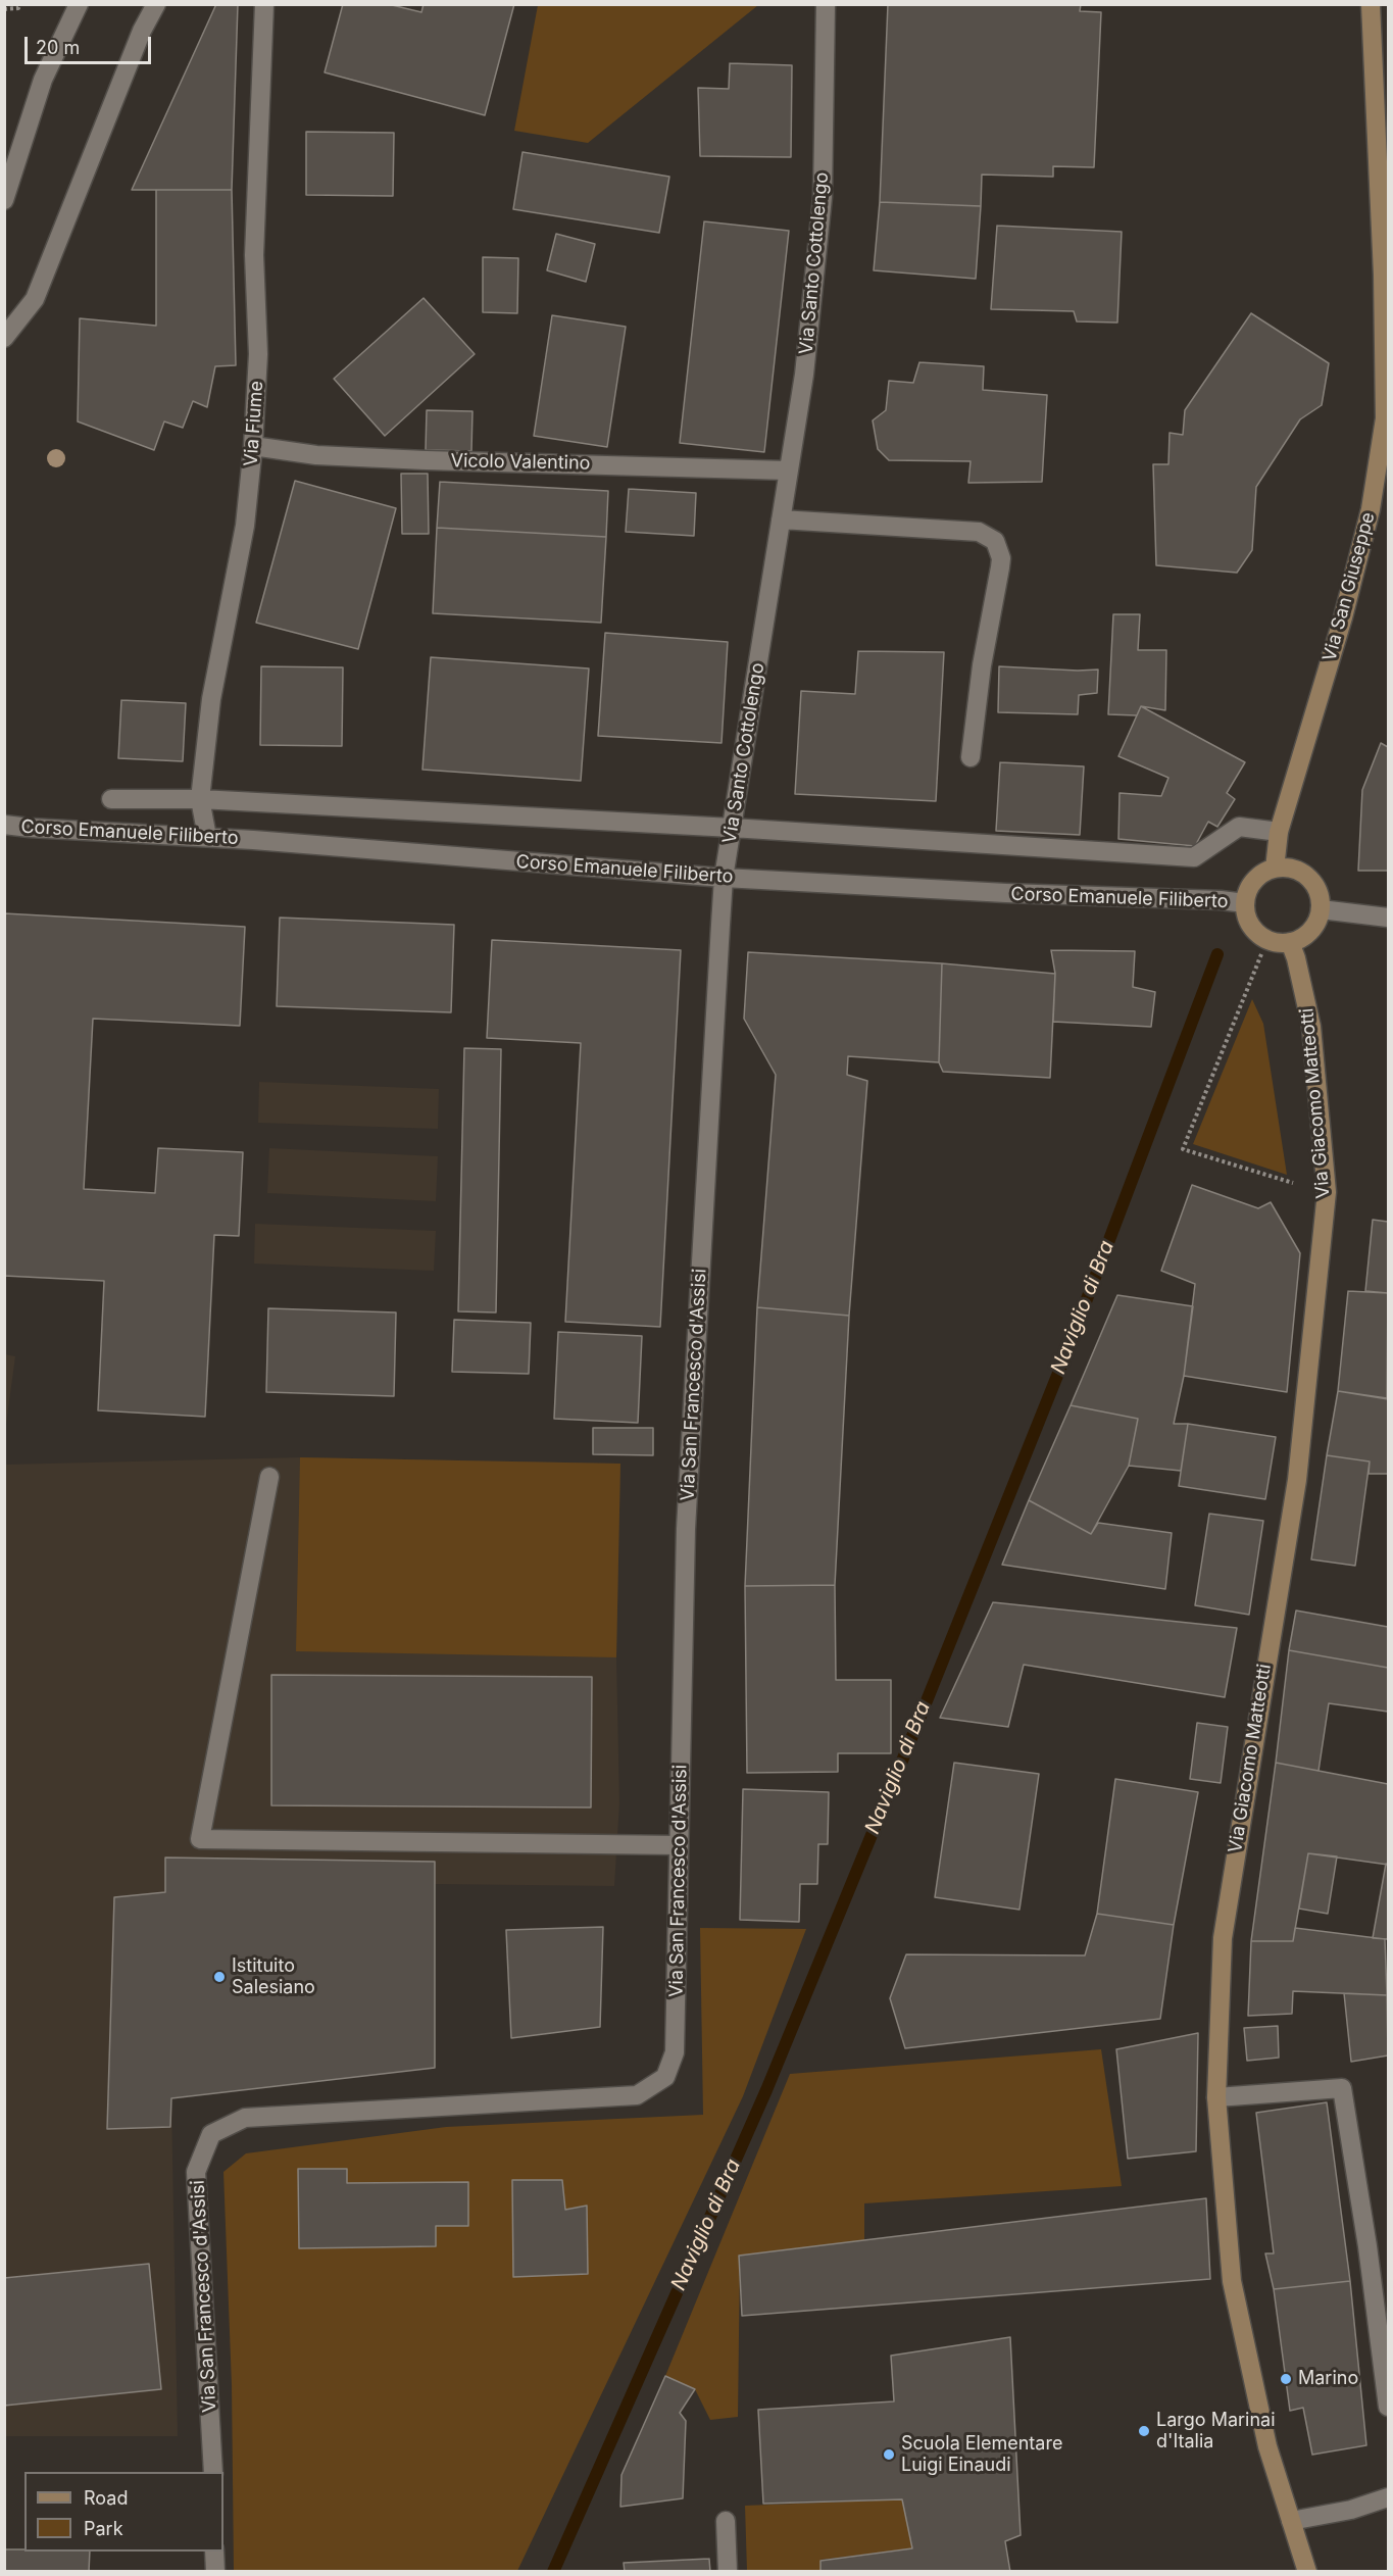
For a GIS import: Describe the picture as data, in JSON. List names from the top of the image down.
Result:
{
  "streets": {
    "street": [
      "Via Santo Cottolengo",
      "Via Fiume",
      "Vicolo Valentino",
      "Via San Giuseppe",
      "Corso Emanuele Filiberto",
      "Via Giacomo Matteotti",
      "Via San Francesco d'Assisi"
    ]
  },
  "crossings": [
    ["Via Santo Cottolengo", "Vicolo Valentino"],
    ["Via Santo Cottolengo", "Corso Emanuele Filiberto"],
    ["Via Santo Cottolengo", "Via San Francesco d'Assisi"],
    ["Via Fiume", "Vicolo Valentino"],
    ["Via Fiume", "Corso Emanuele Filiberto"],
    ["Via San Giuseppe", "Corso Emanuele Filiberto"],
    ["Via San Giuseppe", "Via Giacomo Matteotti"],
    ["Corso Emanuele Filiberto", "Via Giacomo Matteotti"],
    ["Corso Emanuele Filiberto", "Via San Francesco d'Assisi"]
  ],
  "water": ["Naviglio di Bra"],
  "places": [
    "Istituito Salesiano",
    "Marino",
    "Largo Marinai d'Italia",
    "Scuola Elementare Luigi Einaudi"
  ],
  "legend": ["Road", "Park"],
  "scale_bar": "20 m"
}
